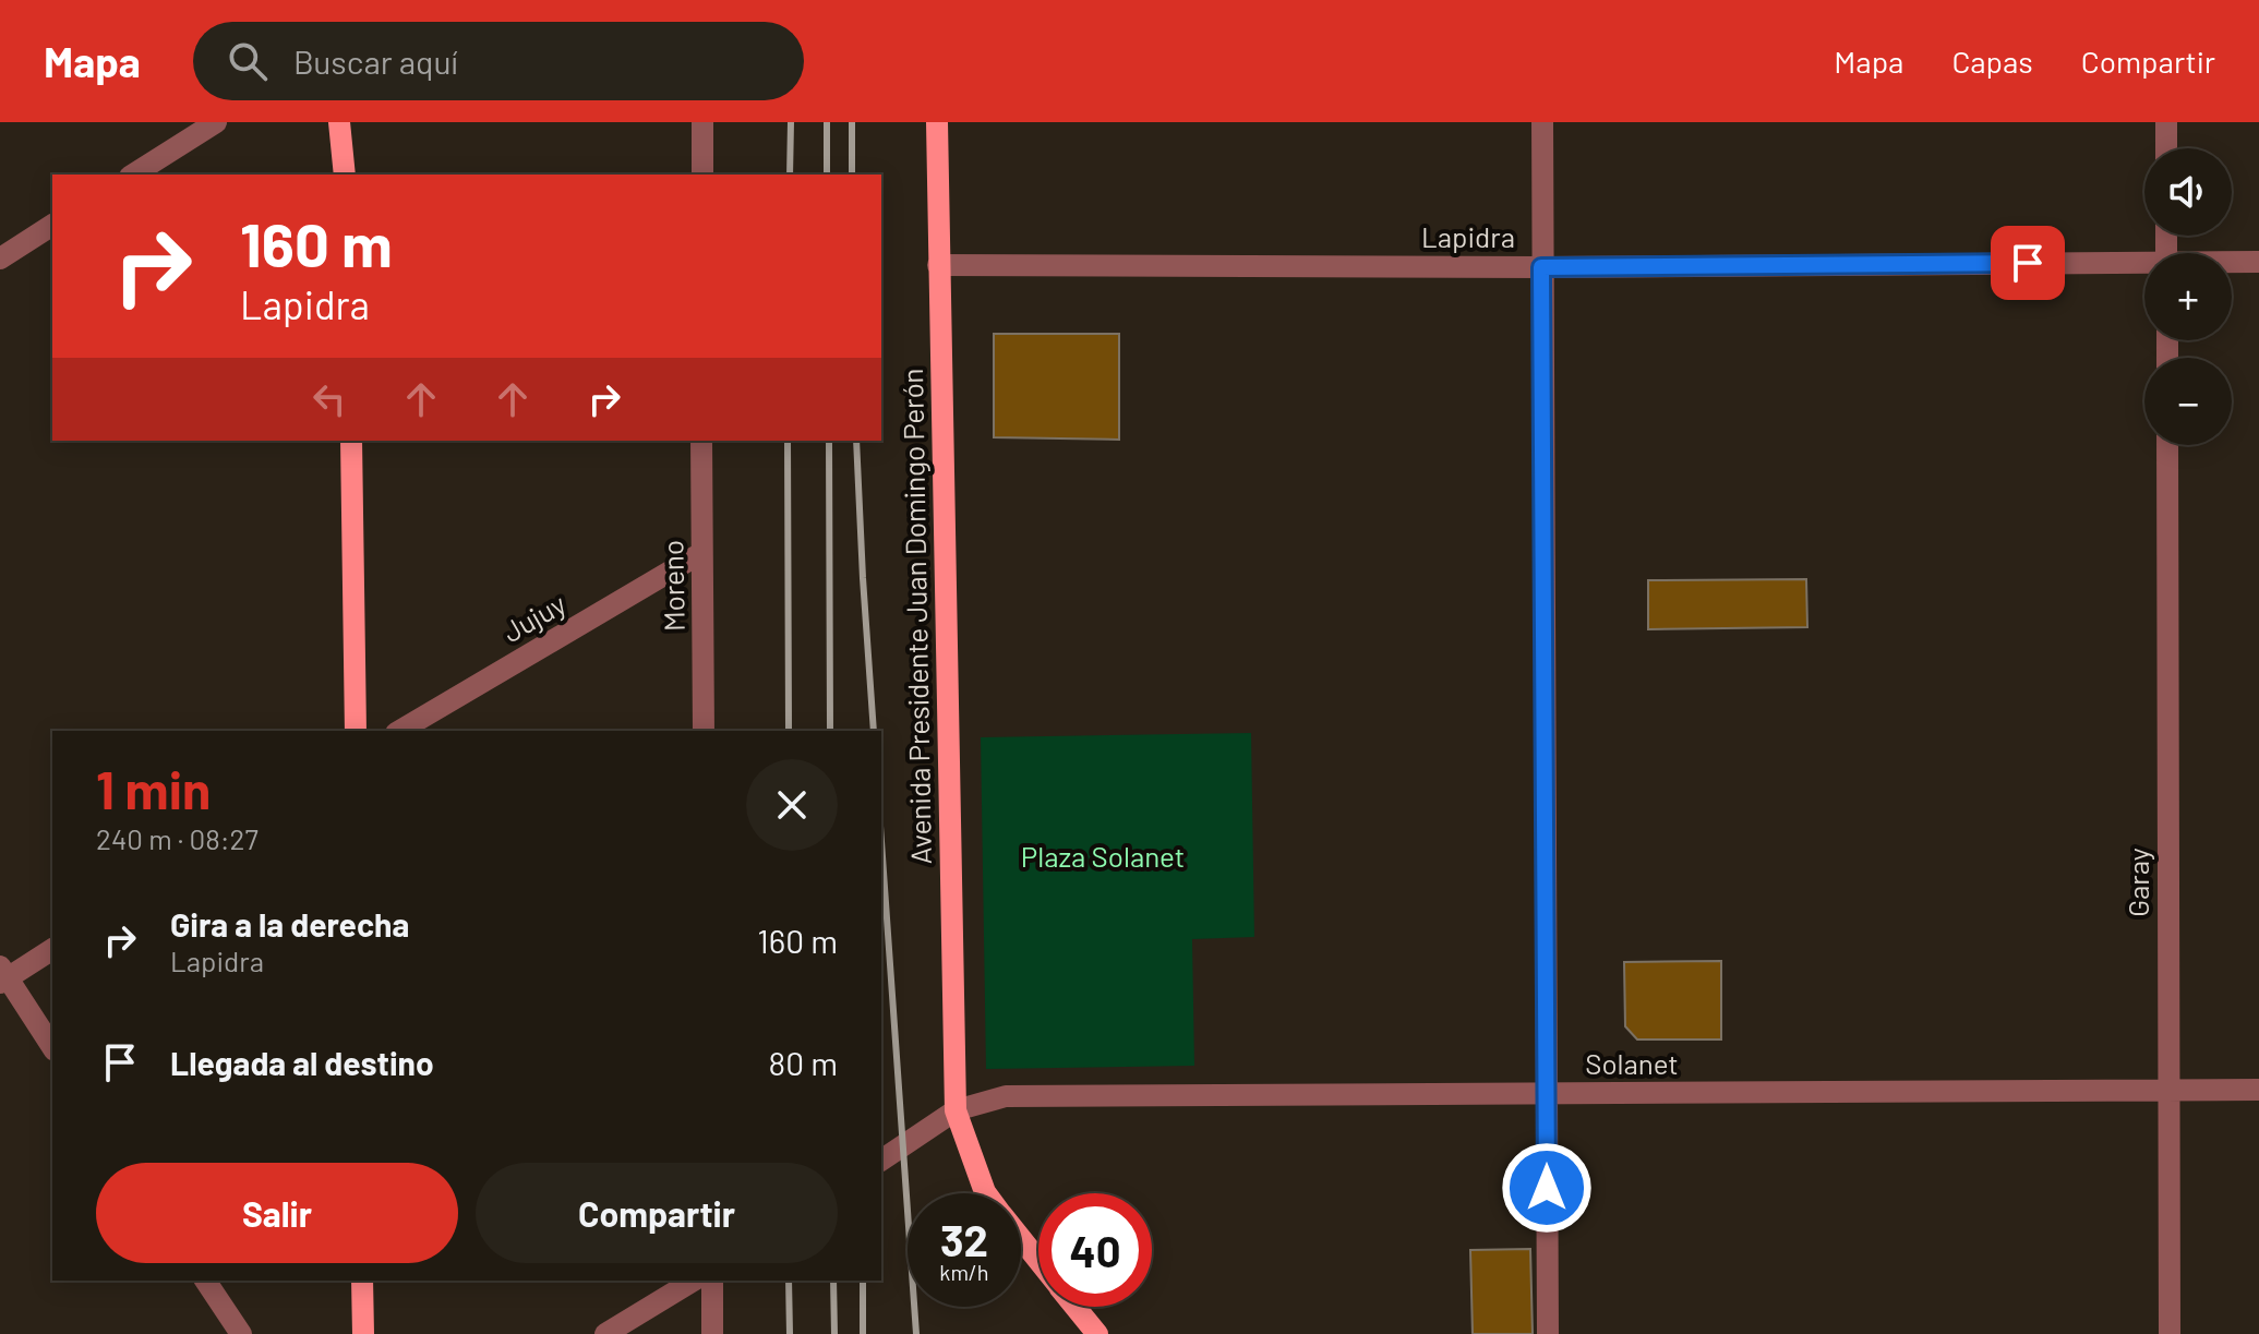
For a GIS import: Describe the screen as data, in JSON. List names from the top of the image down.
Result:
{
  "streets": {
    "main road": ["Avenida Presidente Juan Domingo Perón"],
    "street": [
      "Lapidra",
      "Moreno",
      "Jujuy",
      "Garay",
      "Solanet"
    ]
  },
  "crossings": [
    ["Lapidra", "Avenida Presidente Juan Domingo Perón"],
    ["Moreno", "Jujuy"],
    ["Avenida Presidente Juan Domingo Perón", "Solanet"],
    ["Garay", "Solanet"]
  ],
  "parks": ["Plaza Solanet"],
  "page": {
    "header": "Mapa",
    "search": "Buscar aquí",
    "nav": ["Mapa", "Capas", "Compartir"],
    "map_buttons": ["+", "−"],
    "turn": ["160 m", "Lapidra"],
    "heading": ["1 min", "240 m · 08:27"],
    "list": [
      {
        "name": "Gira a la derecha",
        "note": "Lapidra",
        "value": "160 m"
      },
      {
        "name": "Llegada al destino",
        "value": "80 m"
      }
    ],
    "buttons": ["Salir", "Compartir"],
    "speed": "32 km/h",
    "limit": "40"
  }
}
